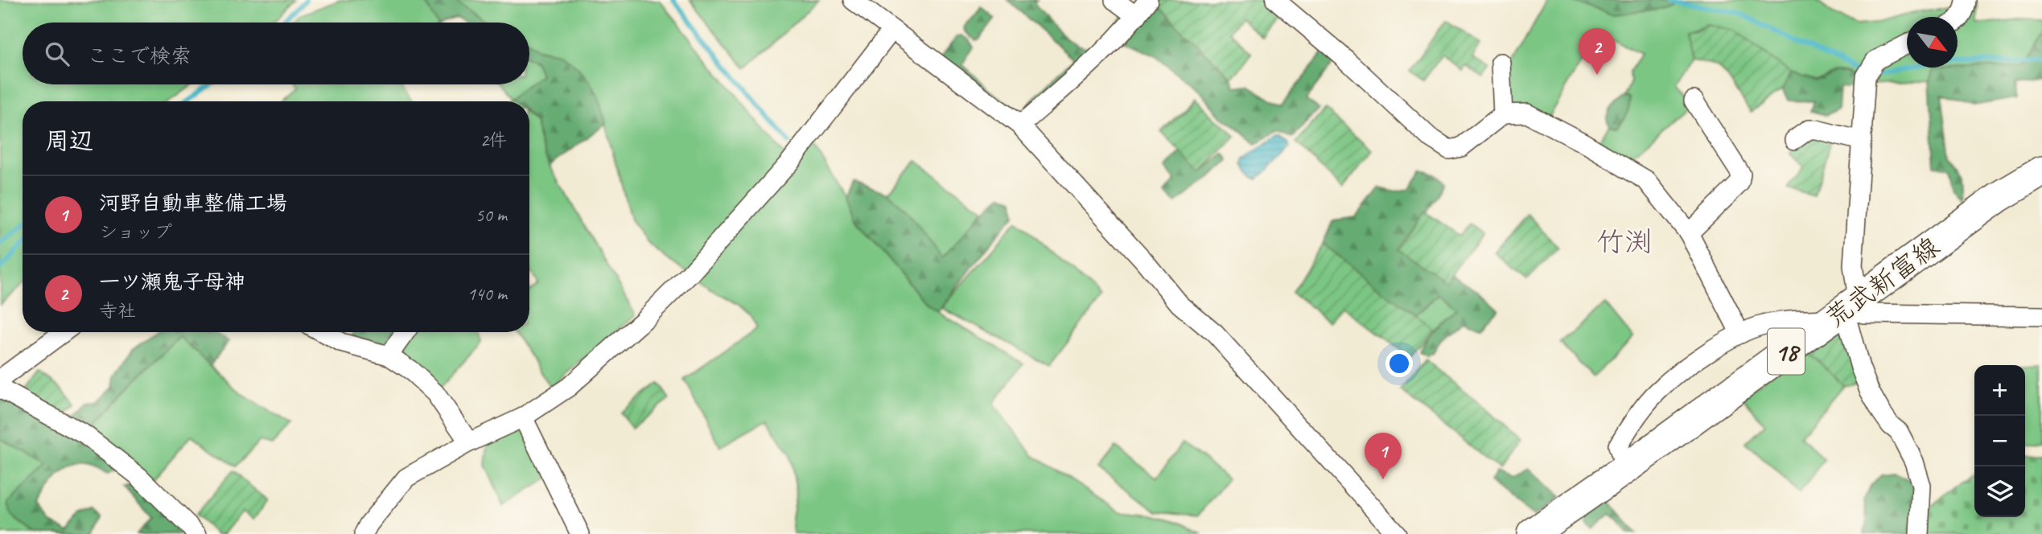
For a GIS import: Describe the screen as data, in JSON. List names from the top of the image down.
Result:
{
  "streets": {
    "main road": ["荒武新富線", "18"]
  },
  "districts": ["竹渕"],
  "north": "bottom right",
  "page": {
    "search": "ここで検索",
    "pins": ["2", "1"],
    "heading": ["周辺", "2件"],
    "list": [
      {
        "mark": "1",
        "name": "河野自動車整備工場",
        "note": "ショップ",
        "value": "50 m"
      },
      {
        "mark": "2",
        "name": "一ツ瀬鬼子母神",
        "note": "寺社",
        "value": "140 m"
      }
    ],
    "map_buttons": ["+", "−"]
  }
}
